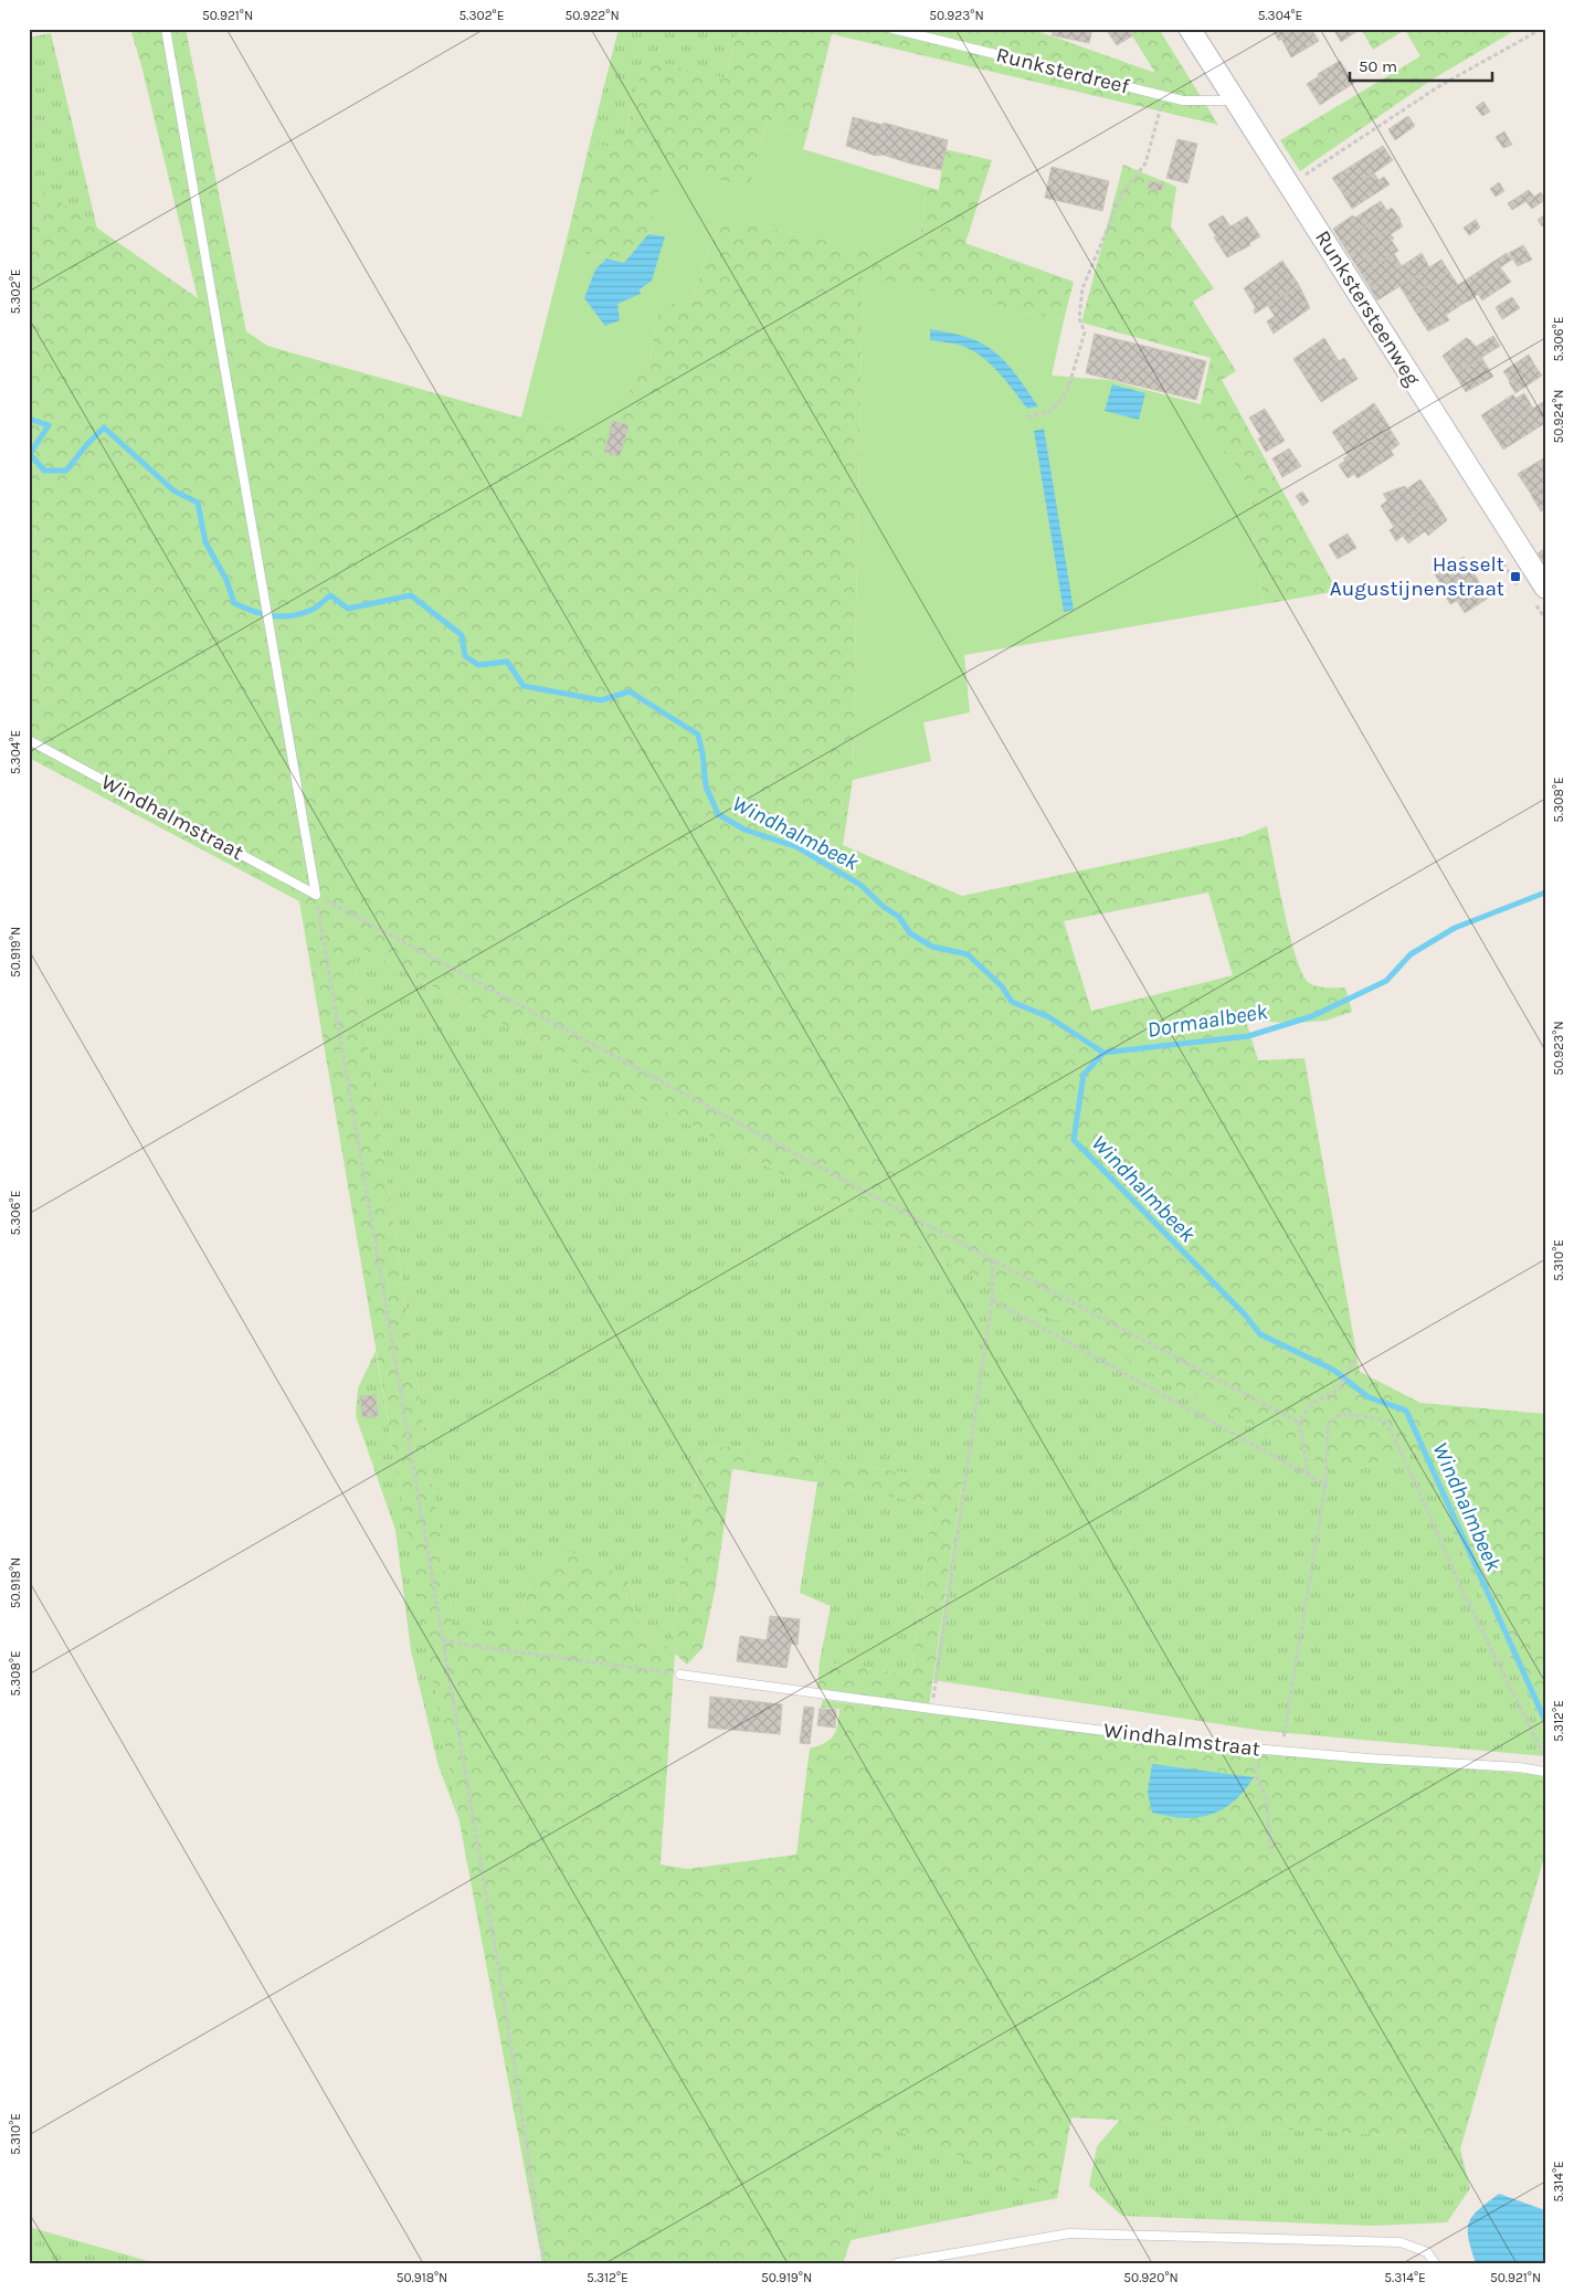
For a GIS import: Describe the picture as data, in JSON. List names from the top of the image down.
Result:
{
  "streets": {
    "street": ["Runkstersteenweg"],
    "lane": ["Runksterdreef", "Windhalmstraat"]
  },
  "crossings": [
    ["Runksterdreef", "Runkstersteenweg"]
  ],
  "water": ["Windhalmbeek", "Dormaalbeek"],
  "places": {
    "transit": ["Hasselt Augustijnenstraat"]
  },
  "scale_bar": "50 m",
  "coordinates": [
    "50.921°N",
    "5.302°E",
    "50.922°N",
    "50.923°N",
    "5.304°E",
    "5.306°E",
    "50.924°N",
    "5.308°E",
    "50.919°N",
    "5.310°E",
    "50.918°N",
    "5.312°E",
    "5.314°E",
    "50.920°N"
  ]
}
